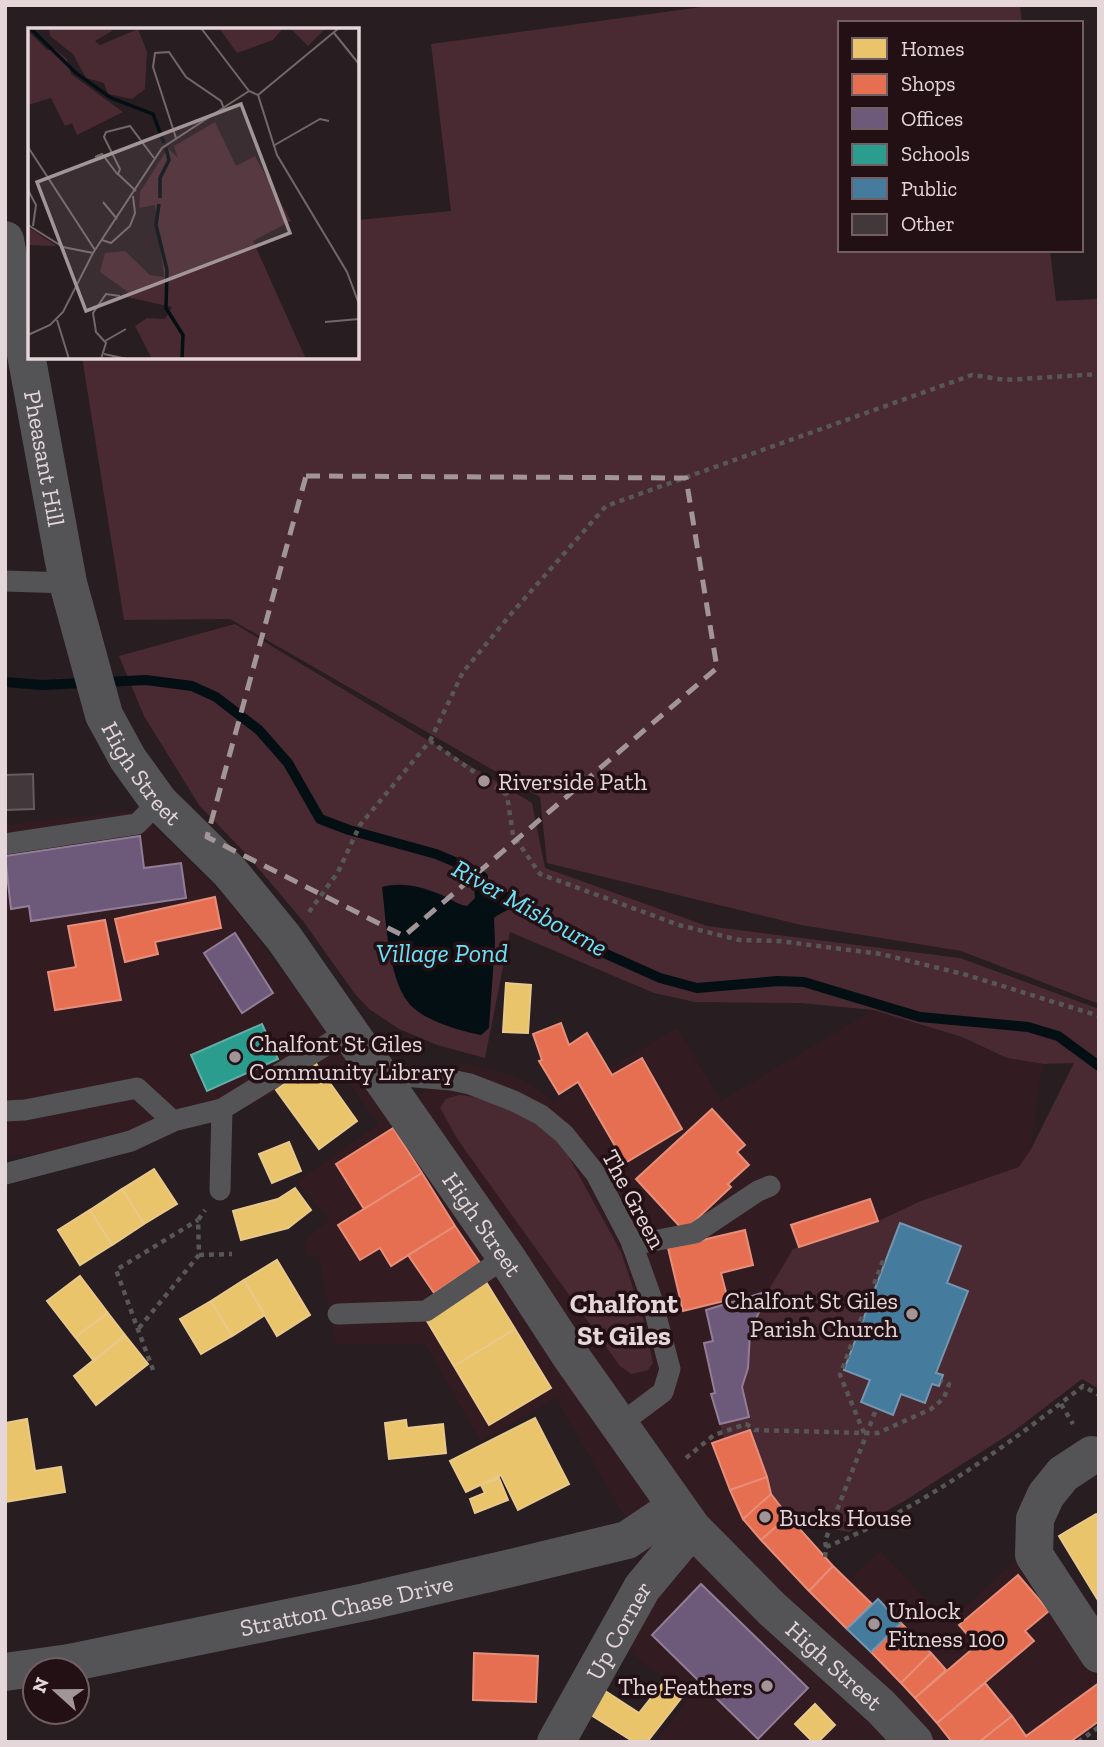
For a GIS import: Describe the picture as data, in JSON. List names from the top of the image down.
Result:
{
  "streets": {
    "street": [
      "Pheasant Hill",
      "High Street",
      "Stratton Chase Drive",
      "Up Corner"
    ],
    "lane": ["The Green"]
  },
  "crossings": [
    ["Pheasant Hill", "High Street"],
    ["High Street", "The Green"],
    ["High Street", "Stratton Chase Drive"],
    ["High Street", "Up Corner"],
    ["Stratton Chase Drive", "Up Corner"]
  ],
  "districts": ["Chalfont St Giles"],
  "water": ["River Misbourne", "Village Pond"],
  "places": [
    "Riverside Path",
    "Chalfont St Giles Community Library",
    "Chalfont St Giles Parish Church",
    "Bucks House",
    "Unlock Fitness 100",
    "The Feathers"
  ],
  "legend": [
    "Homes",
    "Shops",
    "Offices",
    "Schools",
    "Public",
    "Other"
  ],
  "north": "left"
}
